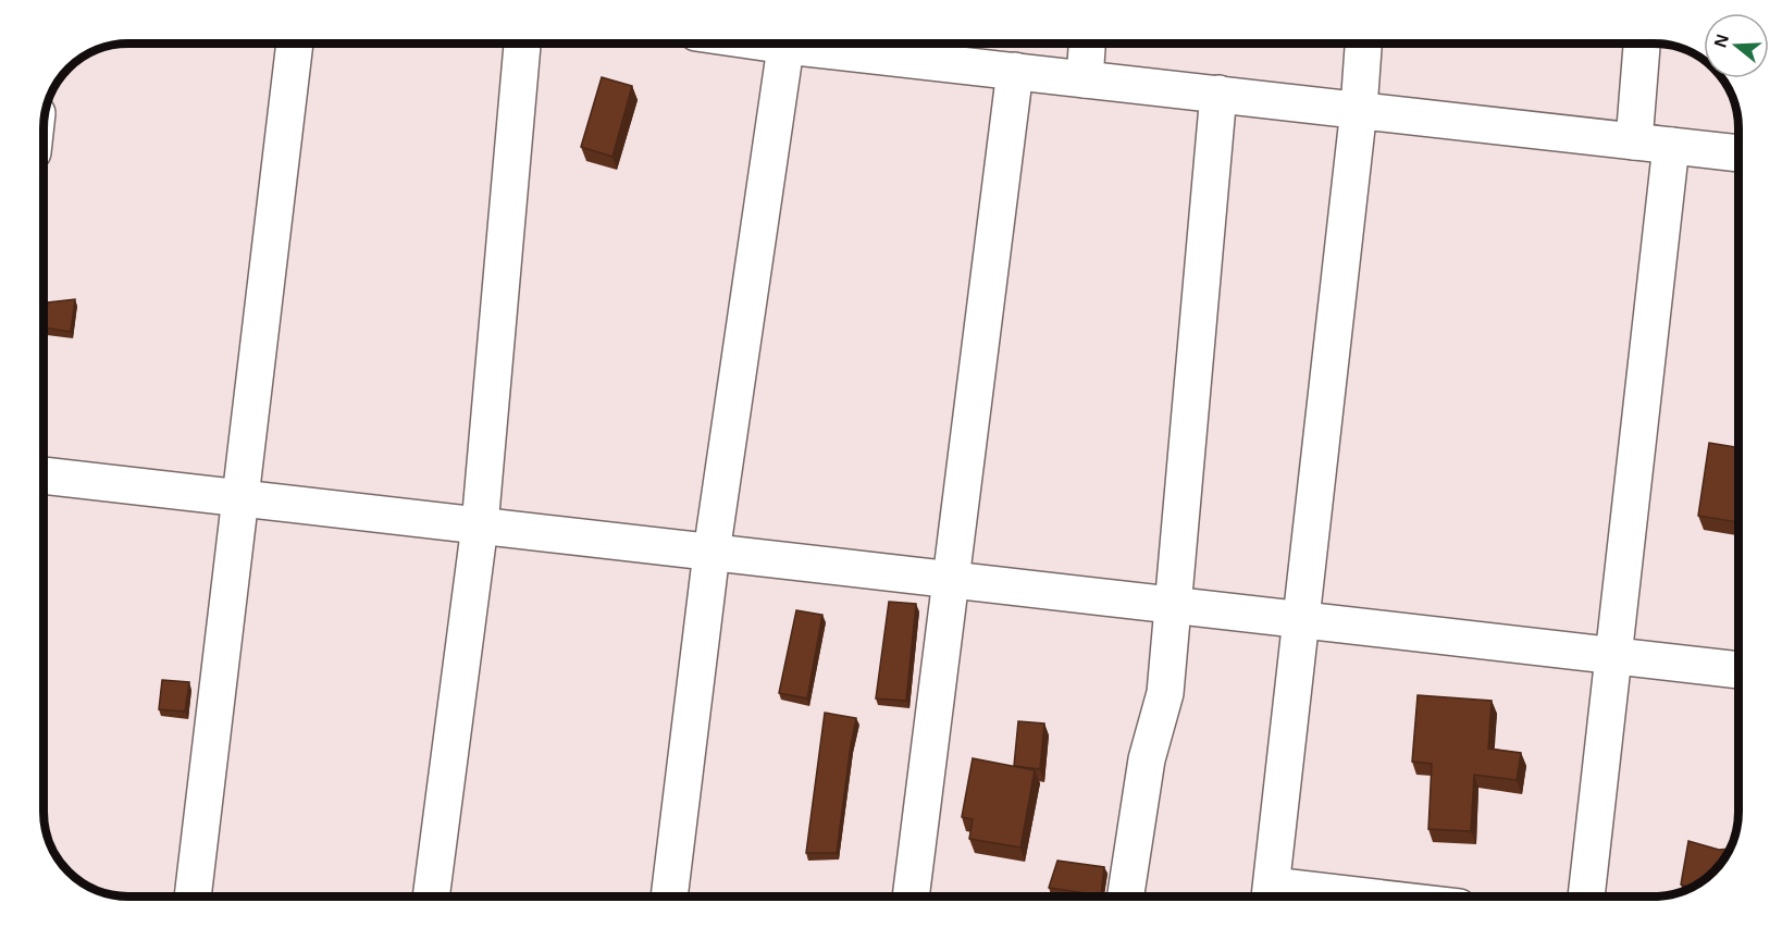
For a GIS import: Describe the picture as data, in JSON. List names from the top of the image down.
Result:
{
  "north": "left"
}
